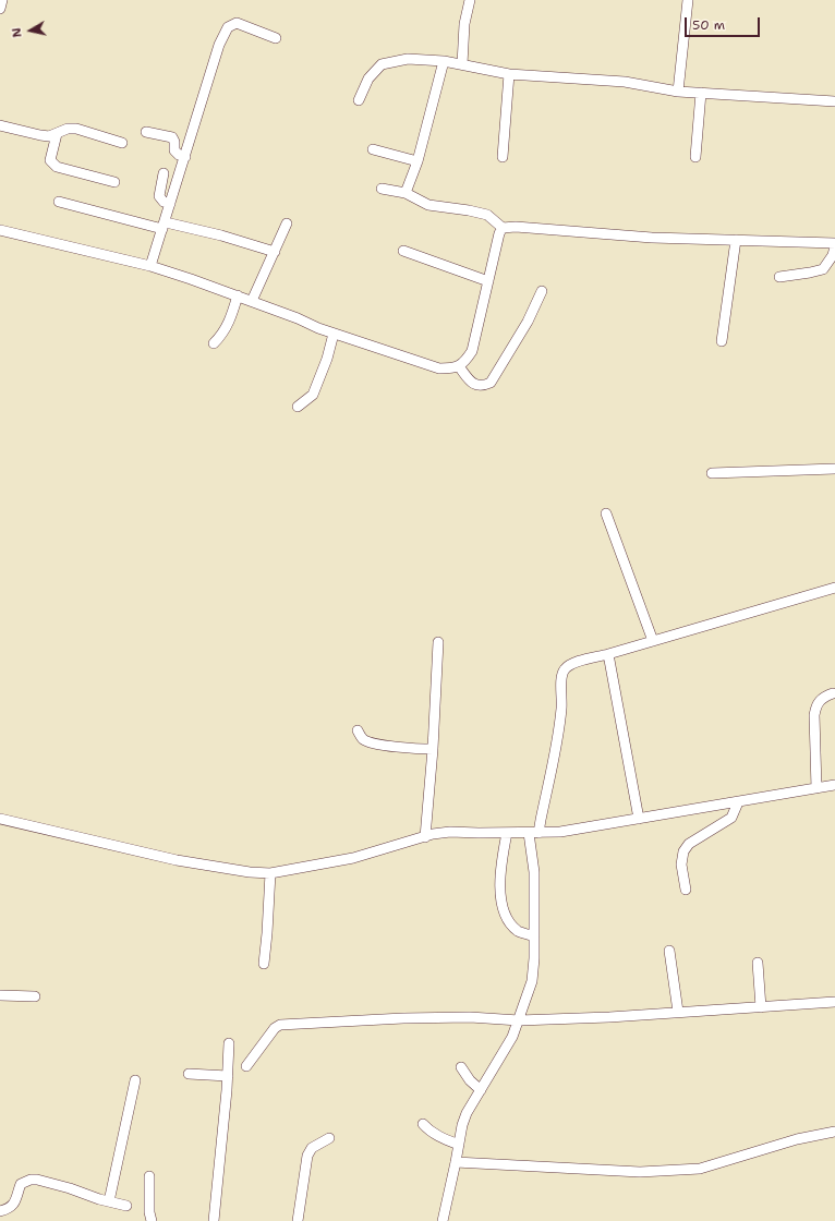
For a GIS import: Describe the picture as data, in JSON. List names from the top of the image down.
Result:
{
  "scale_bar": "50 m",
  "north": "left"
}
